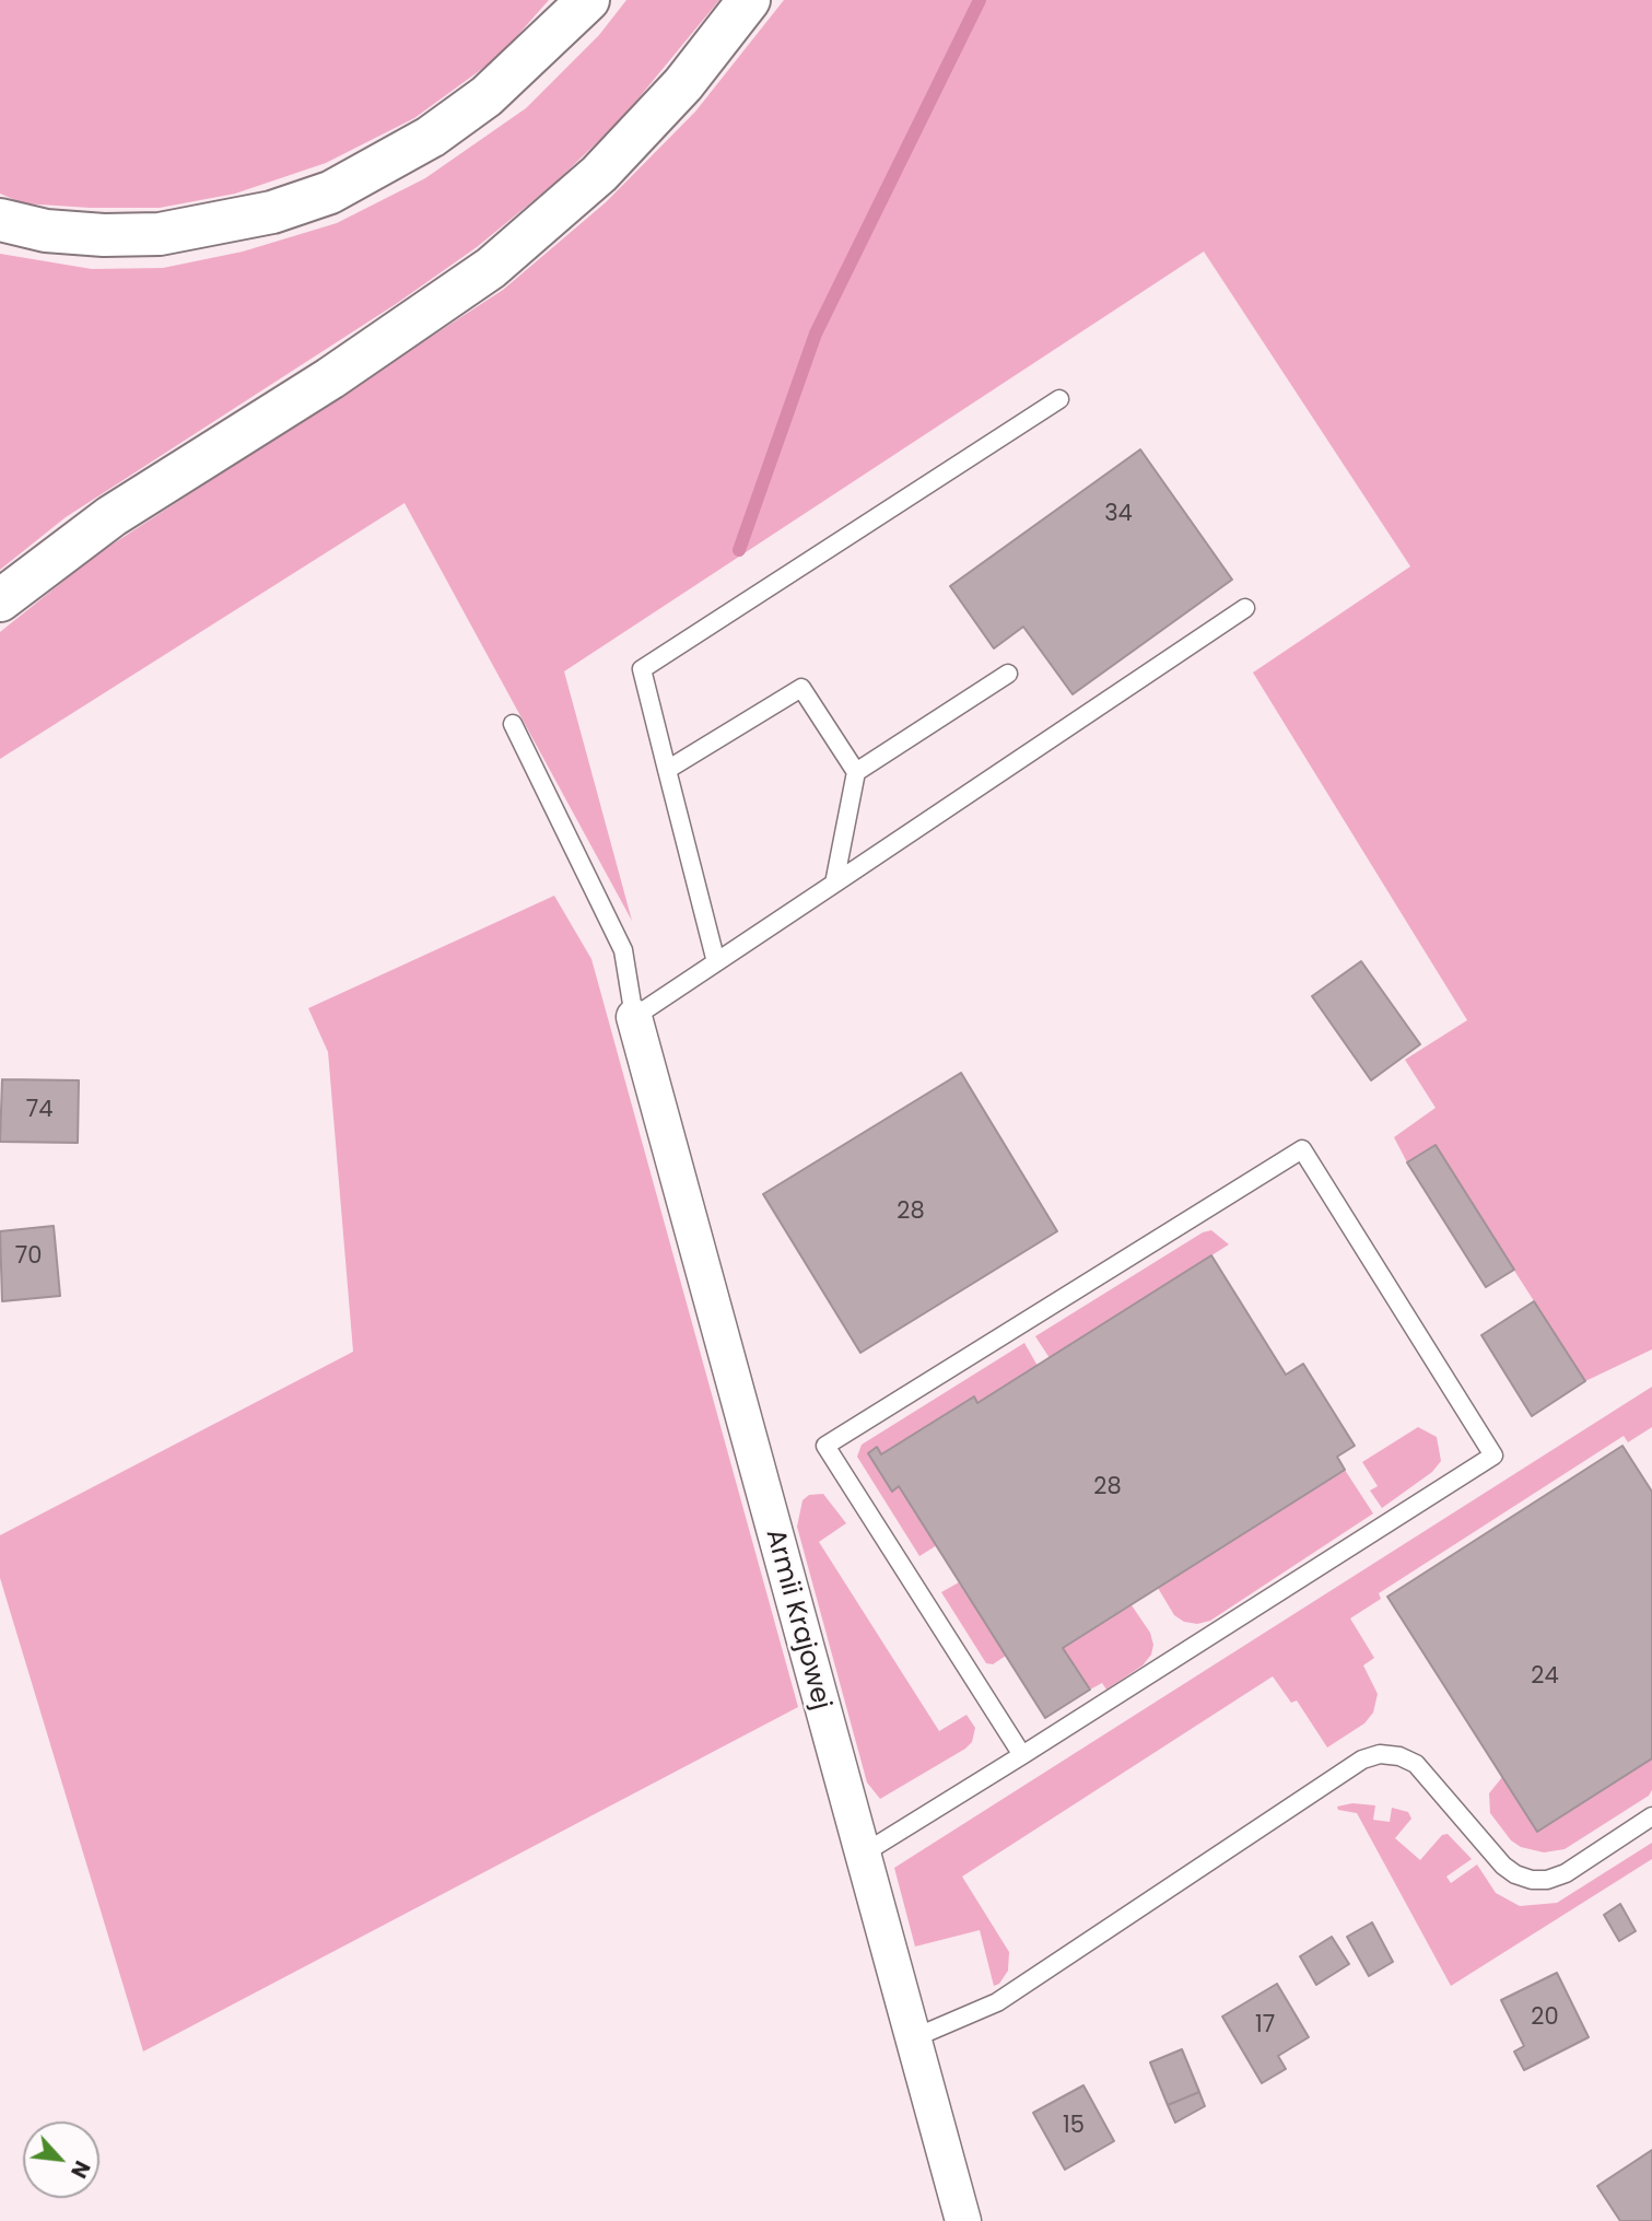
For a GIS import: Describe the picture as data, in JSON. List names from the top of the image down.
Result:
{
  "streets": {
    "street": ["Armii Krajowej"]
  },
  "house_numbers": [
    "34",
    "74",
    "28",
    "70",
    "28",
    "24",
    "20",
    "17",
    "15"
  ],
  "north": "bottom right"
}
